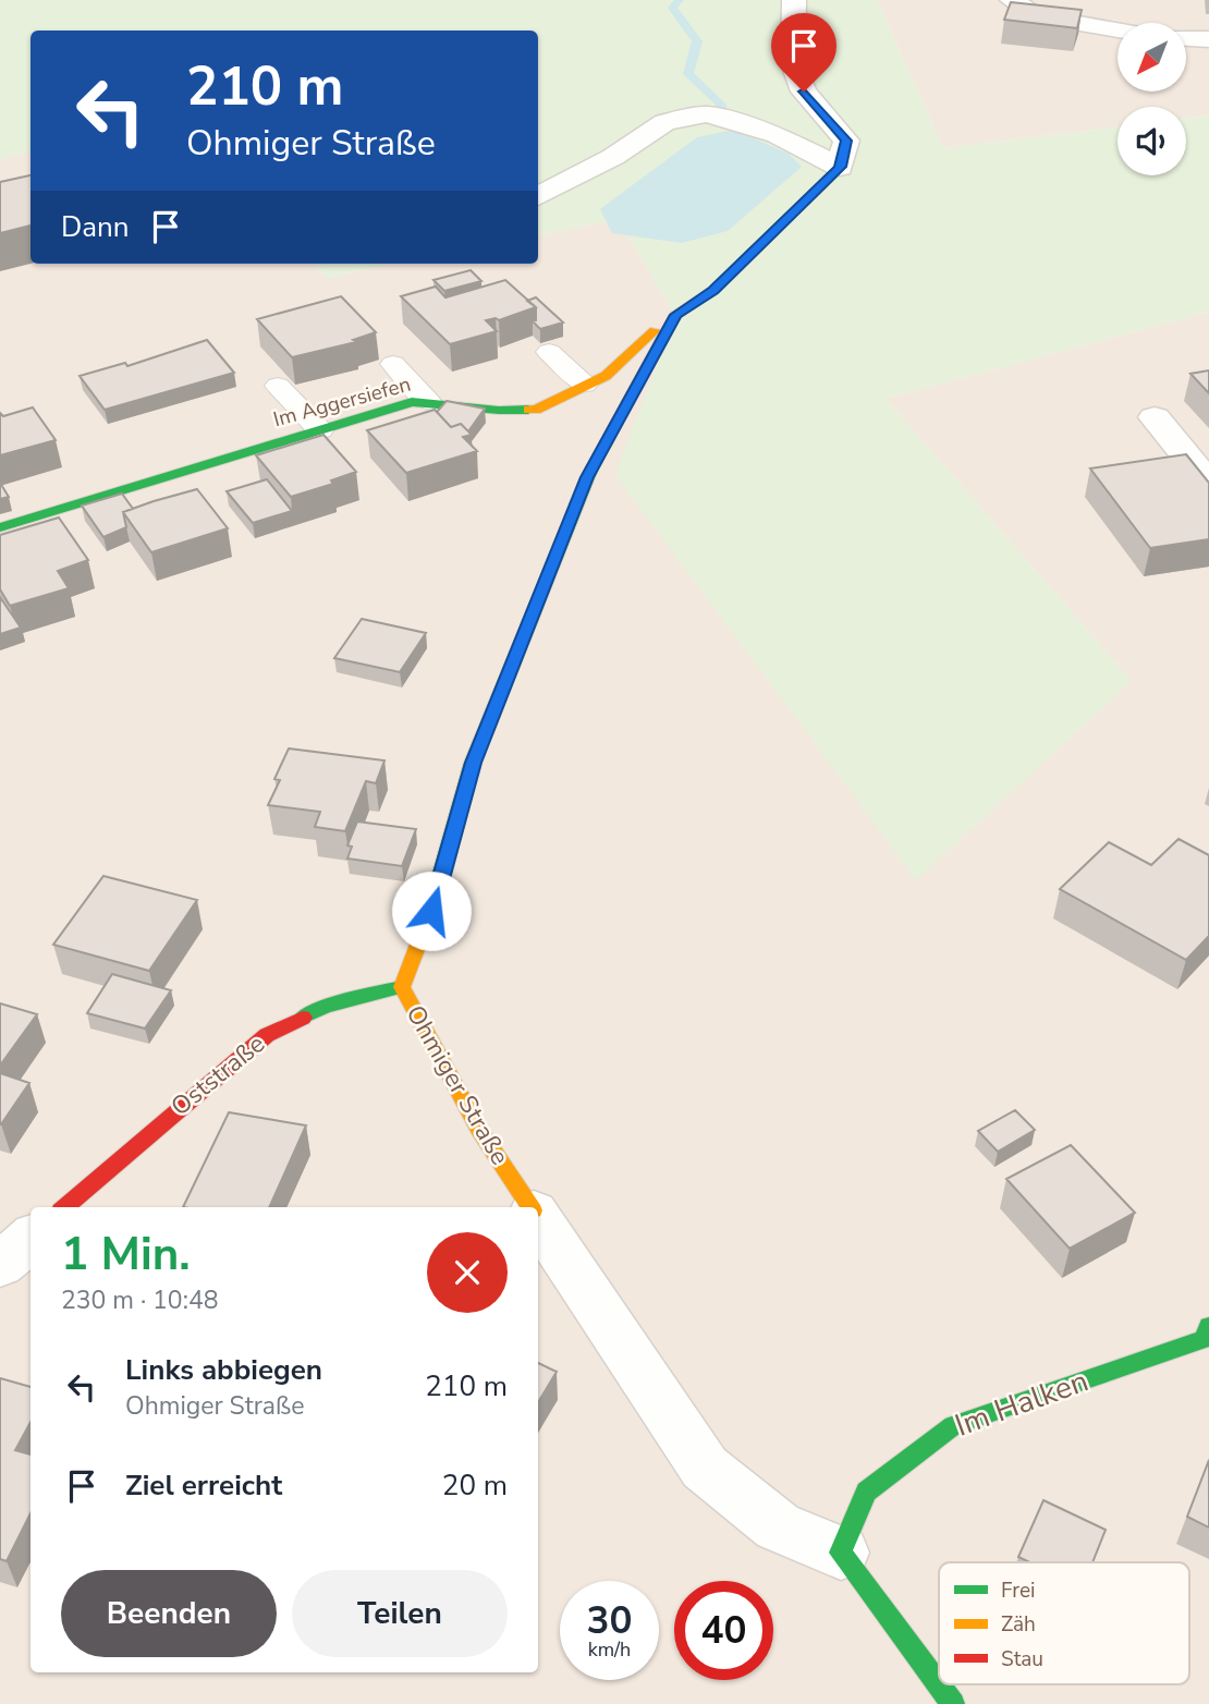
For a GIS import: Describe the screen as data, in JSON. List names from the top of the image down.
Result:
{
  "streets": {
    "street": [
      "Im Aggersiefen",
      "Oststraße",
      "Ohmiger Straße",
      "Im Halken"
    ]
  },
  "crossings": [
    ["Im Aggersiefen", "Ohmiger Straße"],
    ["Oststraße", "Ohmiger Straße"],
    ["Ohmiger Straße", "Im Halken"]
  ],
  "legend": ["Frei", "Zäh", "Stau"],
  "north": "bottom left",
  "page": {
    "turn": ["210 m", "Ohmiger Straße"],
    "then": "Dann",
    "heading": ["1 Min.", "230 m · 10:48"],
    "list": [
      {
        "name": "Links abbiegen",
        "note": "Ohmiger Straße",
        "value": "210 m"
      },
      {
        "name": "Ziel erreicht",
        "value": "20 m"
      }
    ],
    "buttons": ["Beenden", "Teilen"],
    "speed": "30 km/h",
    "limit": "40"
  }
}
